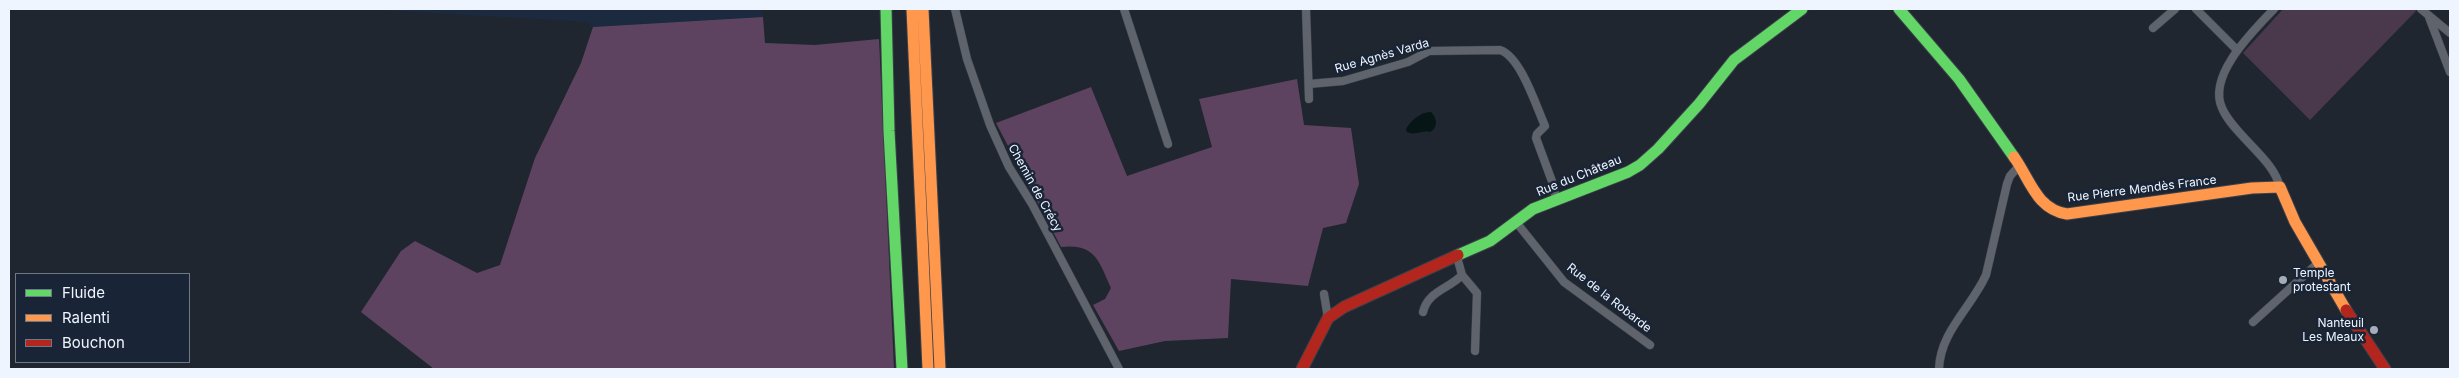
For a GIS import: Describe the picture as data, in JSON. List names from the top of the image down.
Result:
{
  "streets": {
    "main road": ["Rue du Château", "Rue Pierre Mendès France"],
    "street": ["Rue Agnès Varda", "Chemin de Crécy", "Rue de la Robarde"]
  },
  "crossings": [
    ["Rue Agnès Varda", "Rue du Château"],
    ["Rue du Château", "Rue de la Robarde"]
  ],
  "places": ["Temple protestant", "Nanteuil Les Meaux"],
  "legend": ["Fluide", "Ralenti", "Bouchon"]
}
